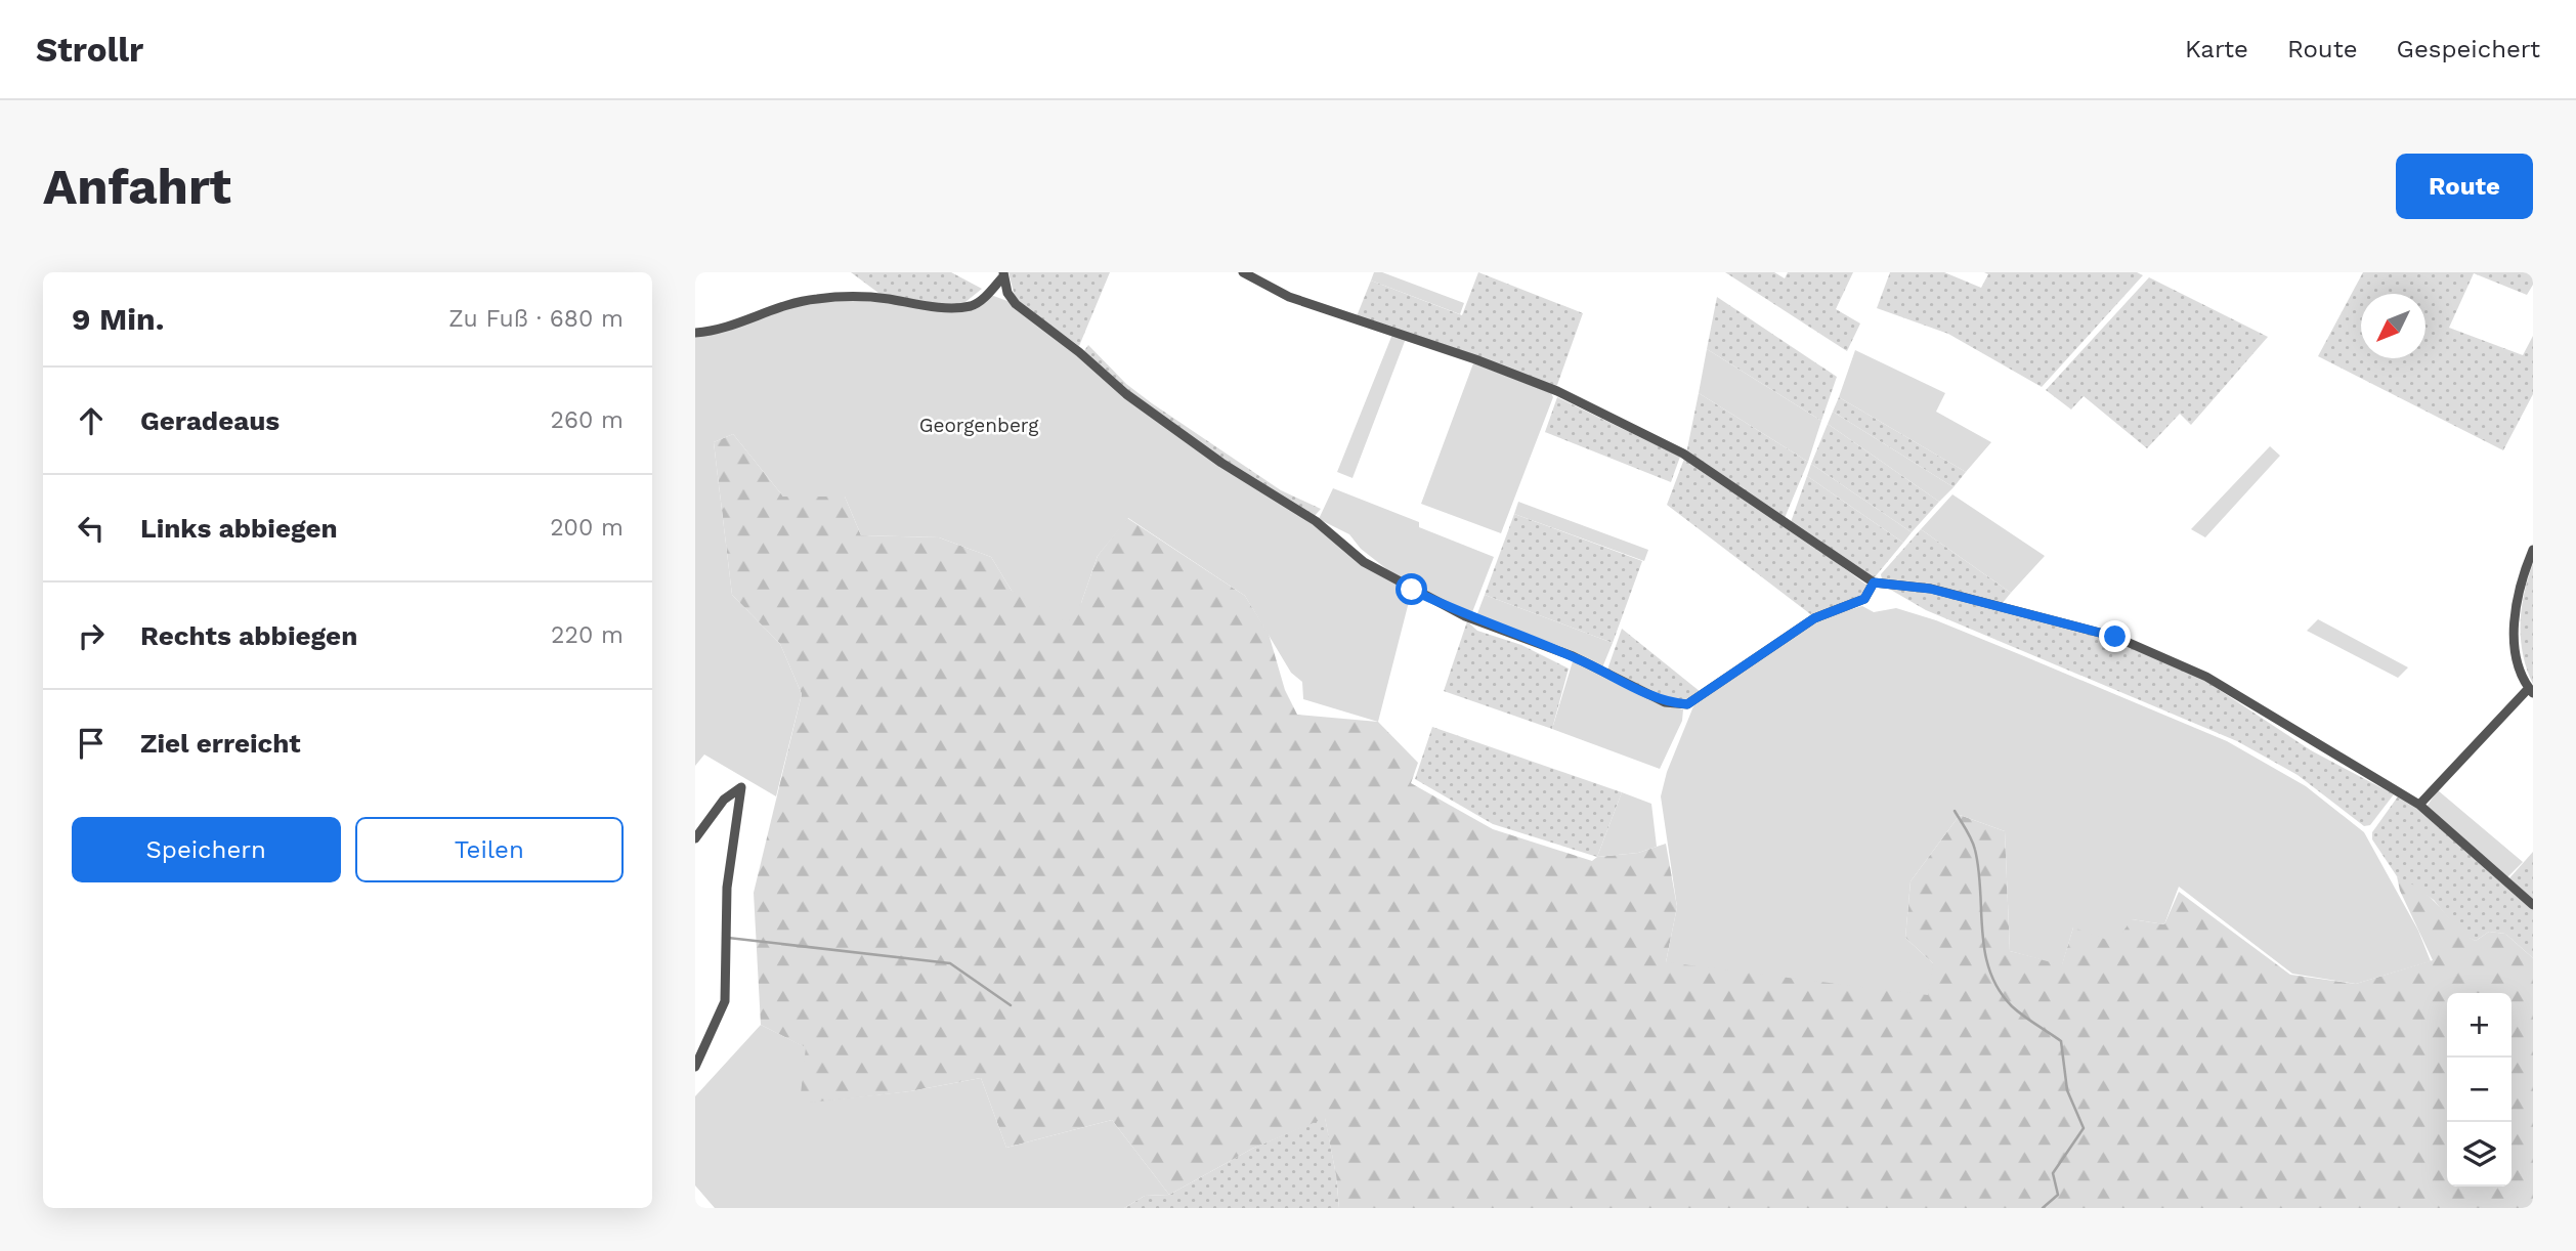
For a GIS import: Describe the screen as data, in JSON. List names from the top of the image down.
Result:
{
  "parks": ["Georgenberg"],
  "north": "bottom left",
  "page": {
    "header": "Strollr",
    "nav": ["Karte", "Route", "Gespeichert"],
    "buttons": [
      "Route",
      ["Speichern", "Teilen"]
    ],
    "title": "Anfahrt",
    "heading": ["9 Min.", "Zu Fuß · 680 m"],
    "list": [
      ["Geradeaus", "260 m"],
      ["Links abbiegen", "200 m"],
      ["Rechts abbiegen", "220 m"],
      "Ziel erreicht"
    ],
    "map_buttons": ["+", "−"]
  }
}
